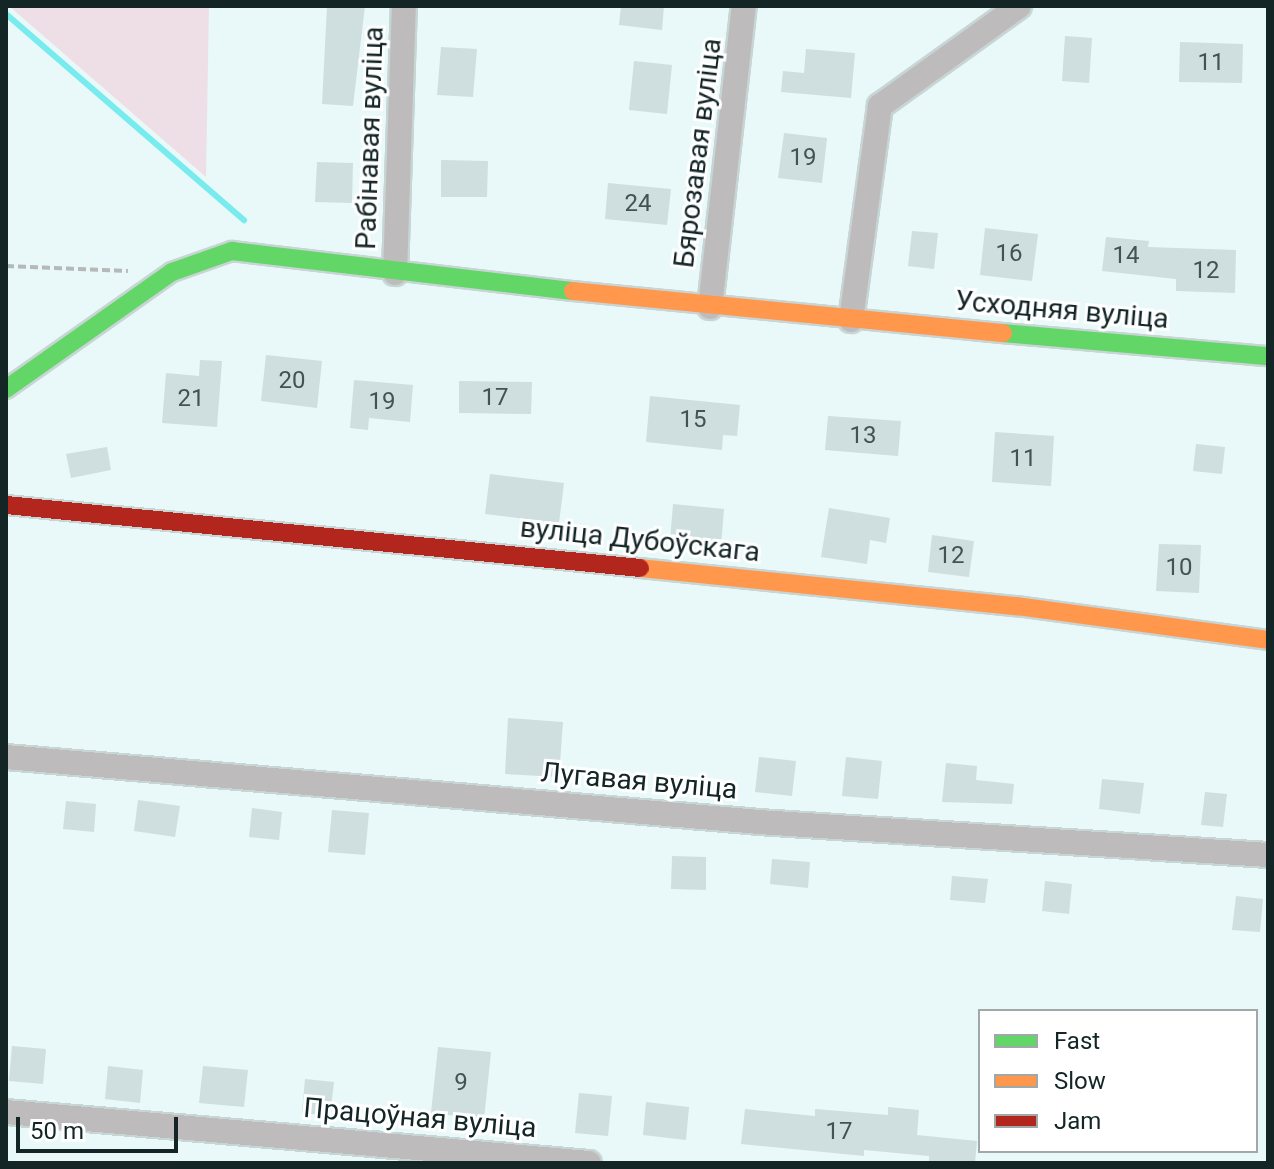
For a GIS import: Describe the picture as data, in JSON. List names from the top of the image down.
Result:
{
  "streets": {
    "street": [
      "Рабінавая вуліца",
      "Бярозавая вуліца",
      "Усходняя вуліца",
      "вуліца Дубоўскага",
      "Лугавая вуліца",
      "Працоўная вуліца"
    ]
  },
  "house_numbers": [
    "11",
    "19",
    "24",
    "16",
    "14",
    "12",
    "20",
    "17",
    "21",
    "19",
    "15",
    "13",
    "11",
    "12",
    "10",
    "9",
    "17"
  ],
  "legend": ["Fast", "Slow", "Jam"],
  "scale_bar": "50 m"
}
